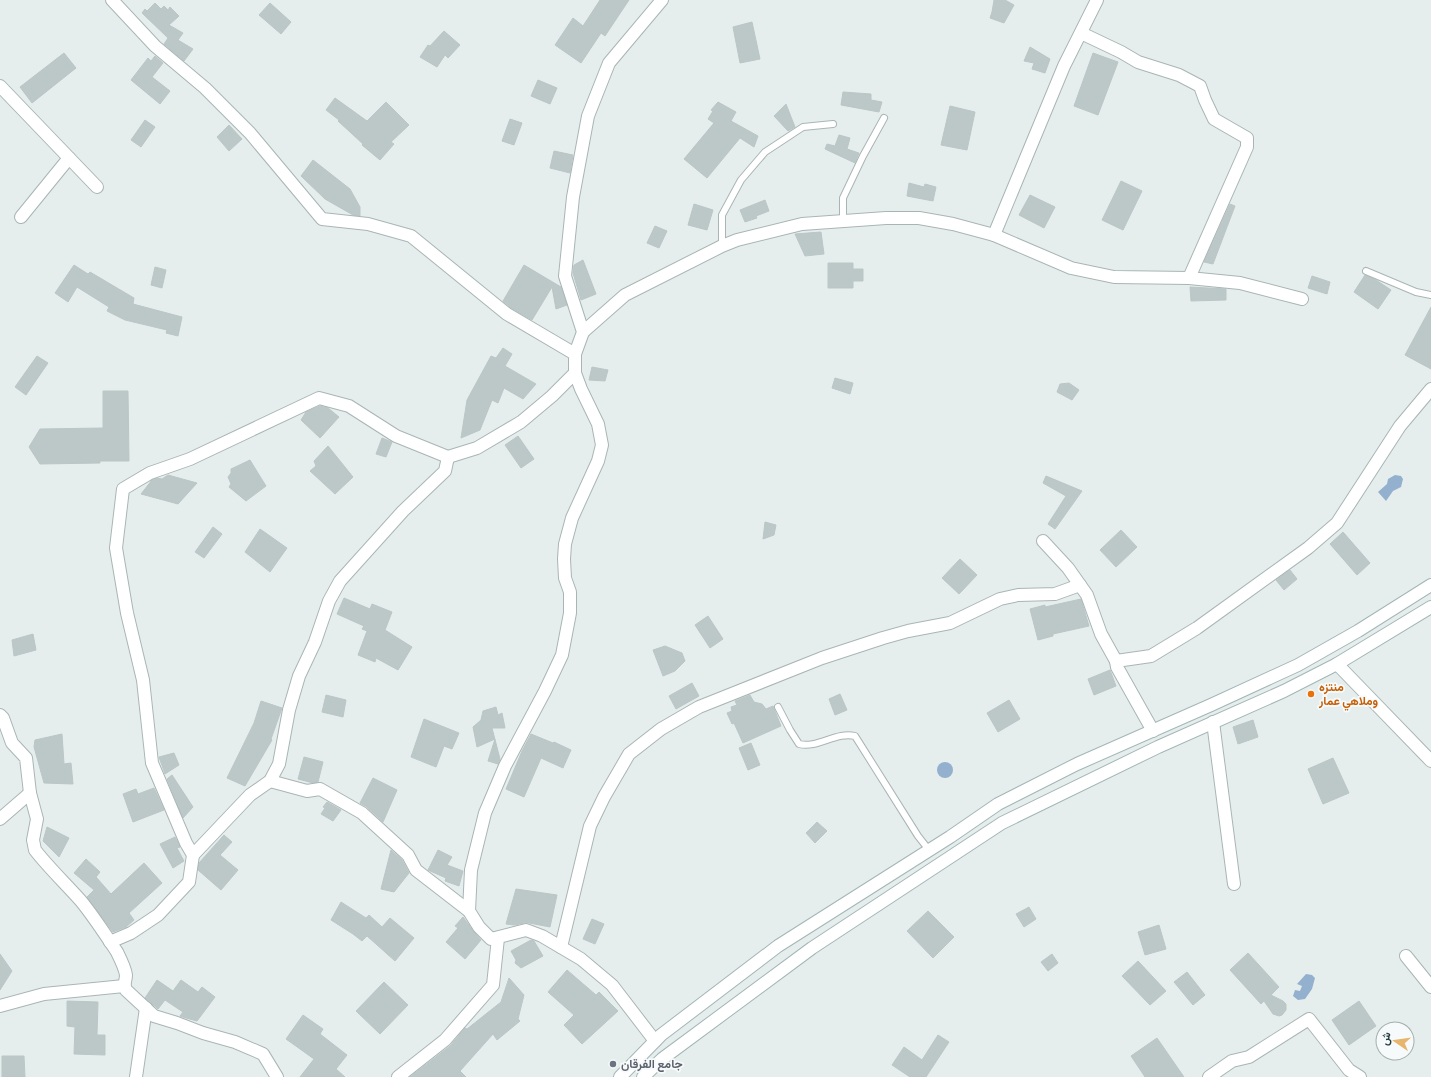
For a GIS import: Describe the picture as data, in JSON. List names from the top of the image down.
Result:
{
  "places": ["منتزه وملاهي عمار", "جامع الفرقان"],
  "north": "left"
}
